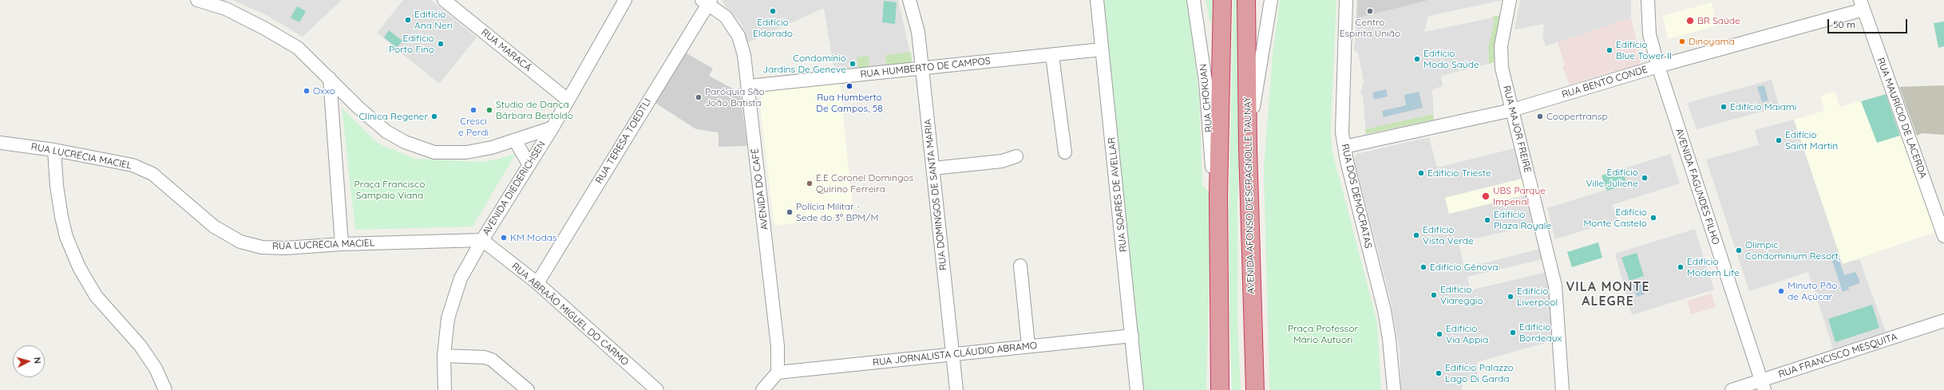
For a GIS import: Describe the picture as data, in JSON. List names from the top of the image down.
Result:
{
  "streets": {
    "highway": ["AVENIDA AFONSO D'ESCRAGNOLLE TAUNAY"],
    "street": [
      "RUA MARACÁ",
      "RUA HUMBERTO DE CAMPOS",
      "RUA BENTO CONDE",
      "RUA CHOKUAN",
      "RUA MAURÍCIO DE LACERDA",
      "RUA MAJOR FREIRE",
      "RUA TERESA TOEDTLI",
      "RUA LUCRÉCIA MACIEL",
      "AVENIDA FAGUNDES FILHO",
      "AVENIDA DIEDERICHSEN",
      "AVENIDA DO CAFÉ",
      "RUA DOMINGOS DE SANTA MARIA",
      "RUA SOARES DE AVELLAR",
      "RUA DOS DEMOCRATAS",
      "RUA ABRAÃO MIGUEL DO CARMO",
      "RUA JORNALISTA CLÁUDIO ABRAMO",
      "RUA FRANCISCO MESQUITA"
    ]
  },
  "crossings": [
    ["RUA MARACÁ", "AVENIDA DIEDERICHSEN"],
    ["RUA HUMBERTO DE CAMPOS", "AVENIDA DO CAFÉ"],
    ["RUA HUMBERTO DE CAMPOS", "RUA DOMINGOS DE SANTA MARIA"],
    ["RUA HUMBERTO DE CAMPOS", "RUA SOARES DE AVELLAR"],
    ["RUA BENTO CONDE", "RUA MAURÍCIO DE LACERDA"],
    ["RUA BENTO CONDE", "RUA MAJOR FREIRE"],
    ["RUA BENTO CONDE", "AVENIDA FAGUNDES FILHO"],
    ["RUA BENTO CONDE", "RUA DOS DEMOCRATAS"],
    ["RUA TERESA TOEDTLI", "AVENIDA DO CAFÉ"],
    ["RUA TERESA TOEDTLI", "RUA ABRAÃO MIGUEL DO CARMO"],
    ["RUA LUCRÉCIA MACIEL", "AVENIDA DIEDERICHSEN"],
    ["RUA LUCRÉCIA MACIEL", "RUA ABRAÃO MIGUEL DO CARMO"],
    ["AVENIDA FAGUNDES FILHO", "RUA FRANCISCO MESQUITA"],
    ["AVENIDA DIEDERICHSEN", "RUA ABRAÃO MIGUEL DO CARMO"],
    ["AVENIDA DO CAFÉ", "RUA JORNALISTA CLÁUDIO ABRAMO"],
    ["RUA DOMINGOS DE SANTA MARIA", "RUA JORNALISTA CLÁUDIO ABRAMO"],
    ["RUA SOARES DE AVELLAR", "RUA JORNALISTA CLÁUDIO ABRAMO"]
  ],
  "districts": ["VILA MONTE ALEGRE"],
  "parks": ["Praça Francisco Sampaio Viana", "Praça Professor Mário Autuori"],
  "places": [
    "Edifício Eldorado",
    "Centro Espirita União",
    "Edifício Ana Neri",
    "BR Saúde",
    "Dinoyama",
    "Edifício Porto Fino",
    "Edifício Blue Tower II",
    "Edifício Modo Saúde",
    "Condomínio Jardins De Geneve",
    "Rua Humberto De Campos, 58",
    "Oxxo",
    "Paróquia São João Batista",
    "Edifício Maiami",
    "Cresci e Perdi",
    "Studio de Dança Bárbara Bertoldo",
    "Clínica Regener",
    "Coopertransp",
    "Edifício Saint Martin",
    "Edifício Trieste",
    "Edifício Ville Juliene",
    "E.E Coronel Domingos Quirino Ferreira",
    "UBS Parque Imperial",
    "Polícia Militar - Sede do 3º BPM/M",
    "Edifício Monte Castelo",
    "Edifício Plaza Royale",
    "Edifício Vista Verde",
    "KM Modas",
    "Olimpic Condominium Resort,",
    "Edifício Gênova",
    "Edifício Modern Life",
    "Minuto Pão de Açúcar",
    "Edifício Viareggio",
    "Edifício Liverpool",
    "Edifício Bordeaux",
    "Edifício Via Appia",
    "Edifício Palazzo Lago Di Garda"
  ],
  "scale_bar": "50 m",
  "north": "right"
}
